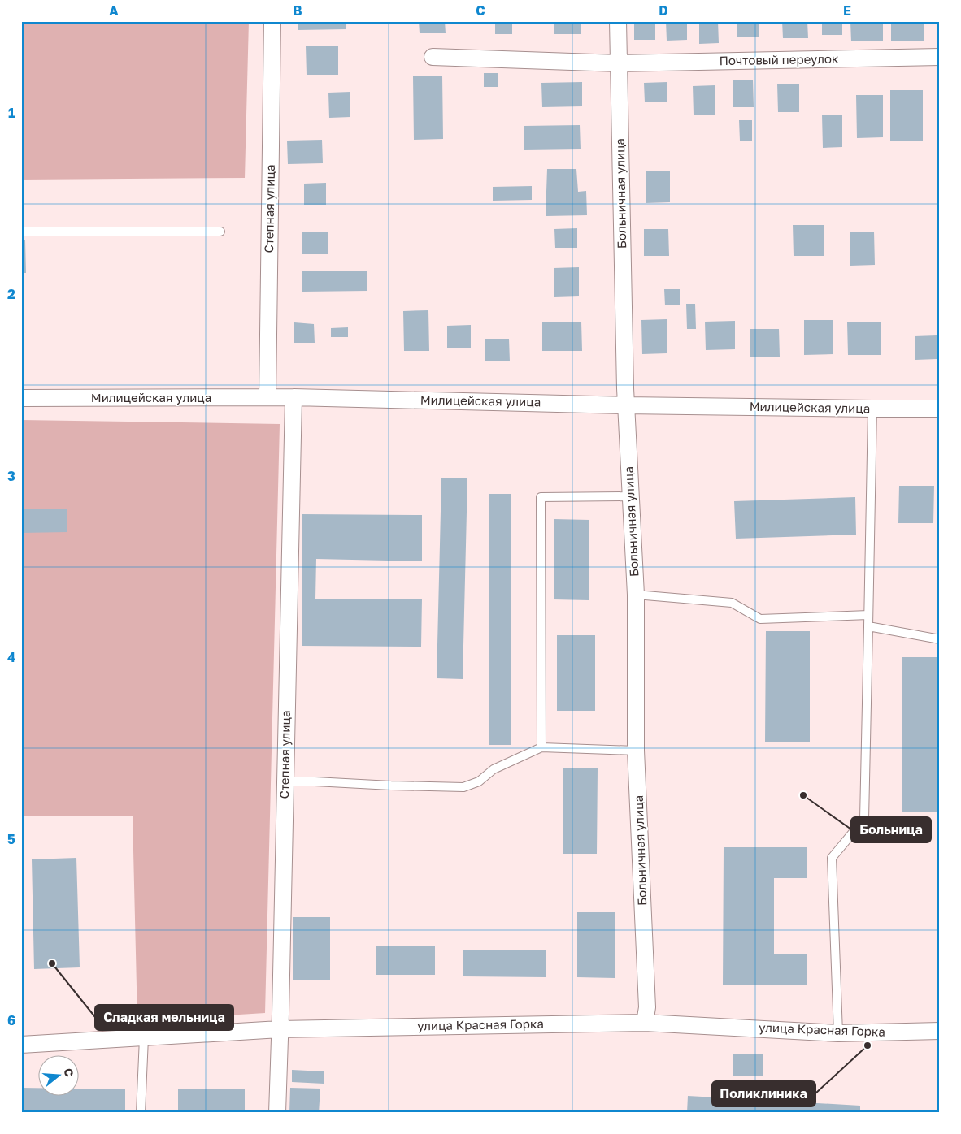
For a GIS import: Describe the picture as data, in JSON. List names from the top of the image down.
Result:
{
  "streets": {
    "street": [
      "Почтовый переулок",
      "Больничная улица",
      "Степная улица",
      "Милицейская улица",
      "улица Красная Горка"
    ]
  },
  "crossings": [
    ["Почтовый переулок", "Больничная улица"],
    ["Больничная улица", "Милицейская улица"],
    ["Больничная улица", "улица Красная Горка"],
    ["Степная улица", "Милицейская улица"],
    ["Степная улица", "улица Красная Горка"]
  ],
  "places": ["Больница", "Сладкая мельница", "Поликлиника"],
  "north": "right",
  "grid": {
    "columns": [
      "A",
      "B",
      "C",
      "D",
      "E"
    ],
    "rows": [
      "1",
      "2",
      "3",
      "4",
      "5",
      "6"
    ]
  }
}
